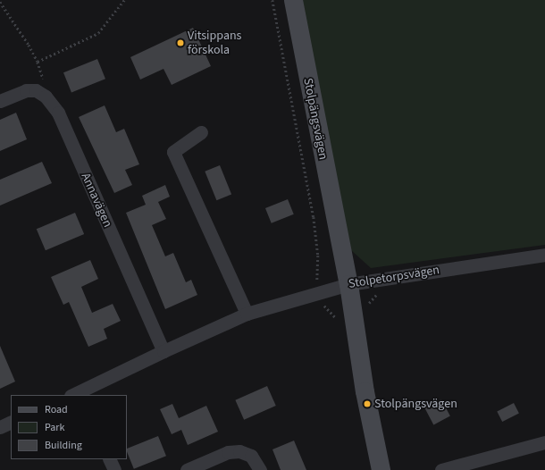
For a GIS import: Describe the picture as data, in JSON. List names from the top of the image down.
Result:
{
  "streets": {
    "main road": ["Stolpängsvägen"],
    "street": ["Annavägen", "Stolpetorpsvägen"]
  },
  "crossings": [
    ["Stolpängsvägen", "Stolpetorpsvägen"],
    ["Annavägen", "Stolpetorpsvägen"]
  ],
  "places": ["Vitsippans förskola", "Stolpängsvägen"],
  "legend": ["Road", "Park", "Building"]
}
